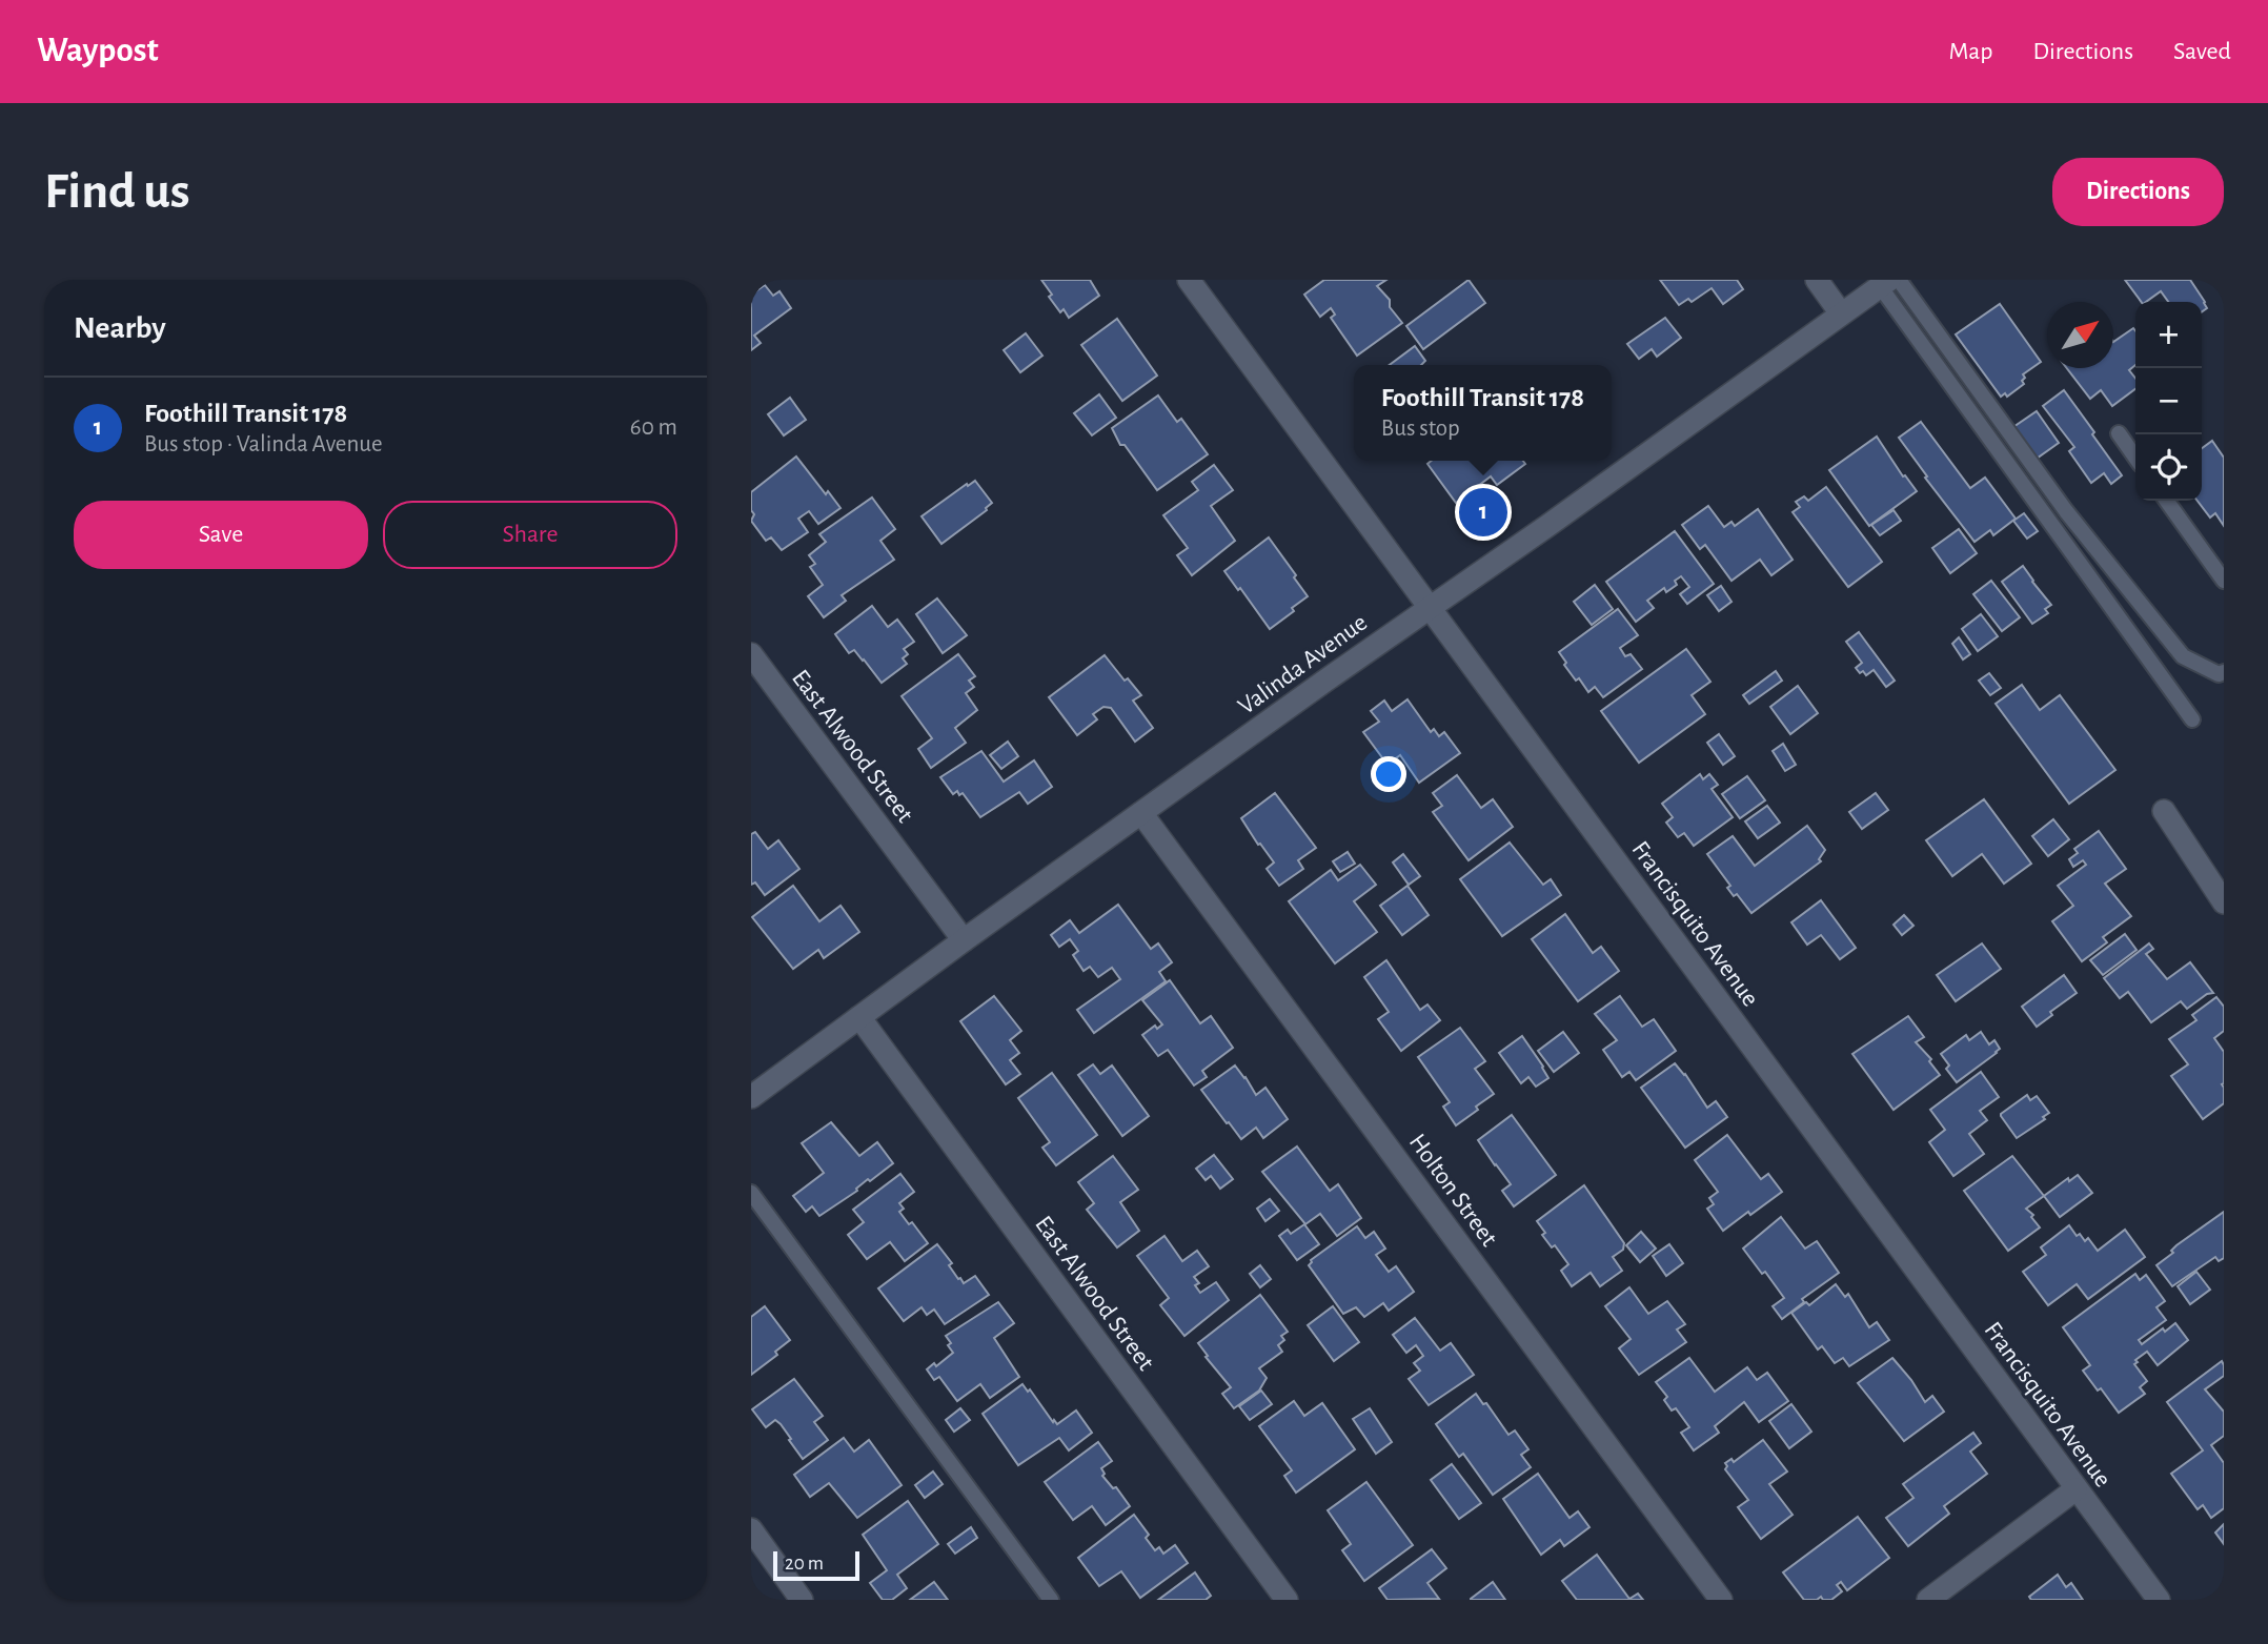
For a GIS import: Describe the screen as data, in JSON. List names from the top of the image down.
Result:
{
  "streets": {
    "street": [
      "Valinda Avenue",
      "East Alwood Street",
      "Francisquito Avenue",
      "Holton Street"
    ]
  },
  "crossings": [
    ["Valinda Avenue", "East Alwood Street"],
    ["Valinda Avenue", "Francisquito Avenue"],
    ["Valinda Avenue", "Holton Street"]
  ],
  "scale_bar": "20 m",
  "north": "top right",
  "page": {
    "header": "Waypost",
    "nav": ["Map", "Directions", "Saved"],
    "buttons": [
      "Directions",
      ["Save", "Share"]
    ],
    "title": "Find us",
    "heading": "Nearby",
    "map_buttons": ["+", "−"],
    "popup": ["Foothill Transit 178", "Bus stop"],
    "list": [
      {
        "mark": "1",
        "name": "Foothill Transit 178",
        "note": "Bus stop · Valinda Avenue",
        "value": "60 m"
      }
    ],
    "pins": "1",
    "scale": "20 m"
  }
}
